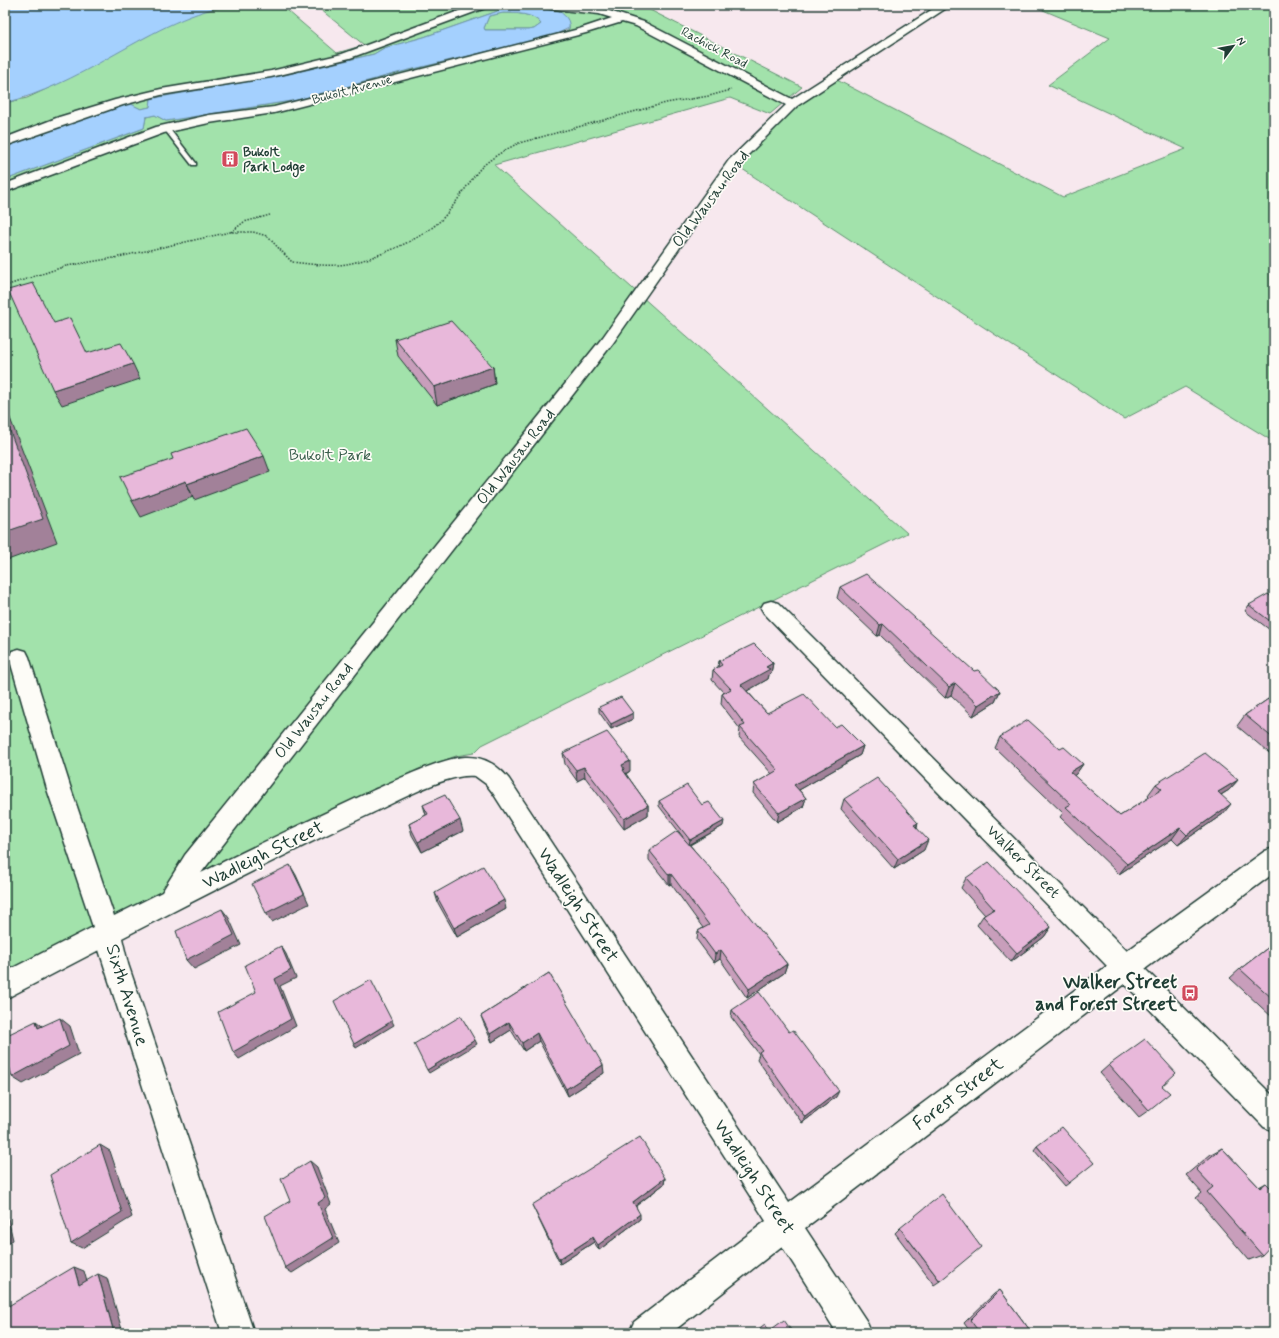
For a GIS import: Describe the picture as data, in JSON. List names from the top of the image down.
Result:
{
  "streets": {
    "street": [
      "Rachick Road",
      "Bukolt Avenue",
      "Old Wausau Road",
      "Wadleigh Street",
      "Walker Street",
      "Sixth Avenue",
      "Forest Street"
    ]
  },
  "crossings": [
    ["Rachick Road", "Bukolt Avenue"],
    ["Rachick Road", "Old Wausau Road"],
    ["Old Wausau Road", "Wadleigh Street"],
    ["Wadleigh Street", "Forest Street"],
    ["Walker Street", "Forest Street"]
  ],
  "parks": ["Bukolt Park"],
  "places": {
    "building": ["Bukolt Park Lodge"],
    "bus stop": ["Walker Street and Forest Street"]
  },
  "north": "top right"
}
